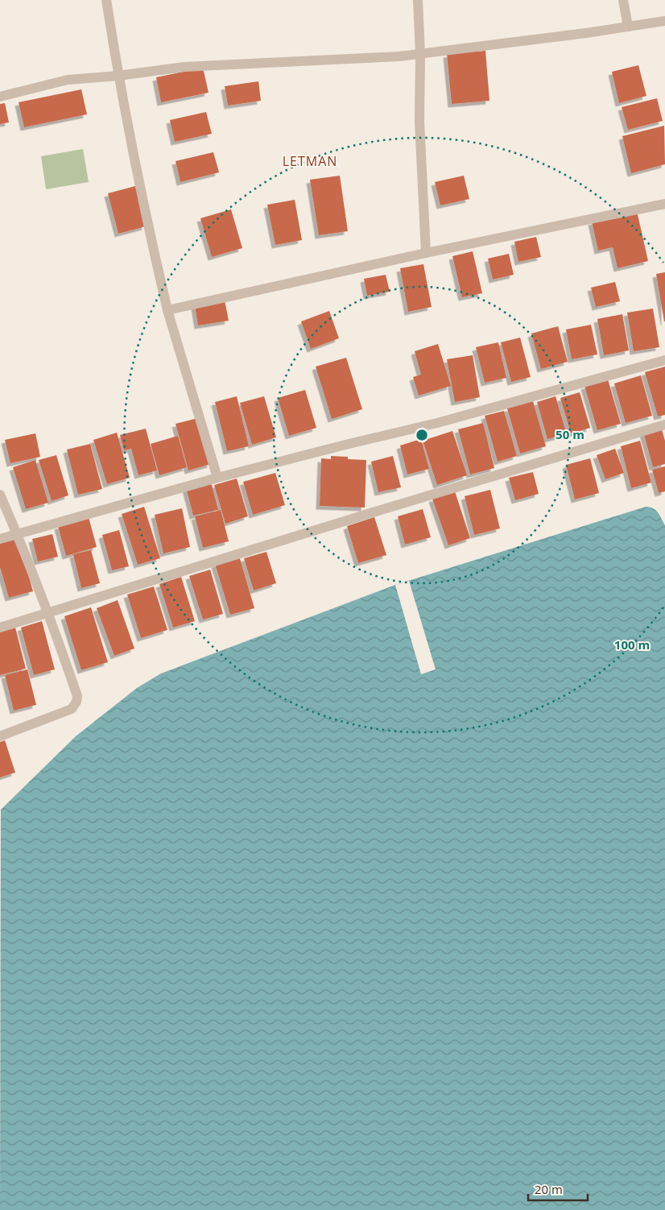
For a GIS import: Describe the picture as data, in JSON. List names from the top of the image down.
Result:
{
  "districts": ["LETMAN"],
  "scale_bar": "20 m",
  "rings": ["50 m", "100 m"]
}
